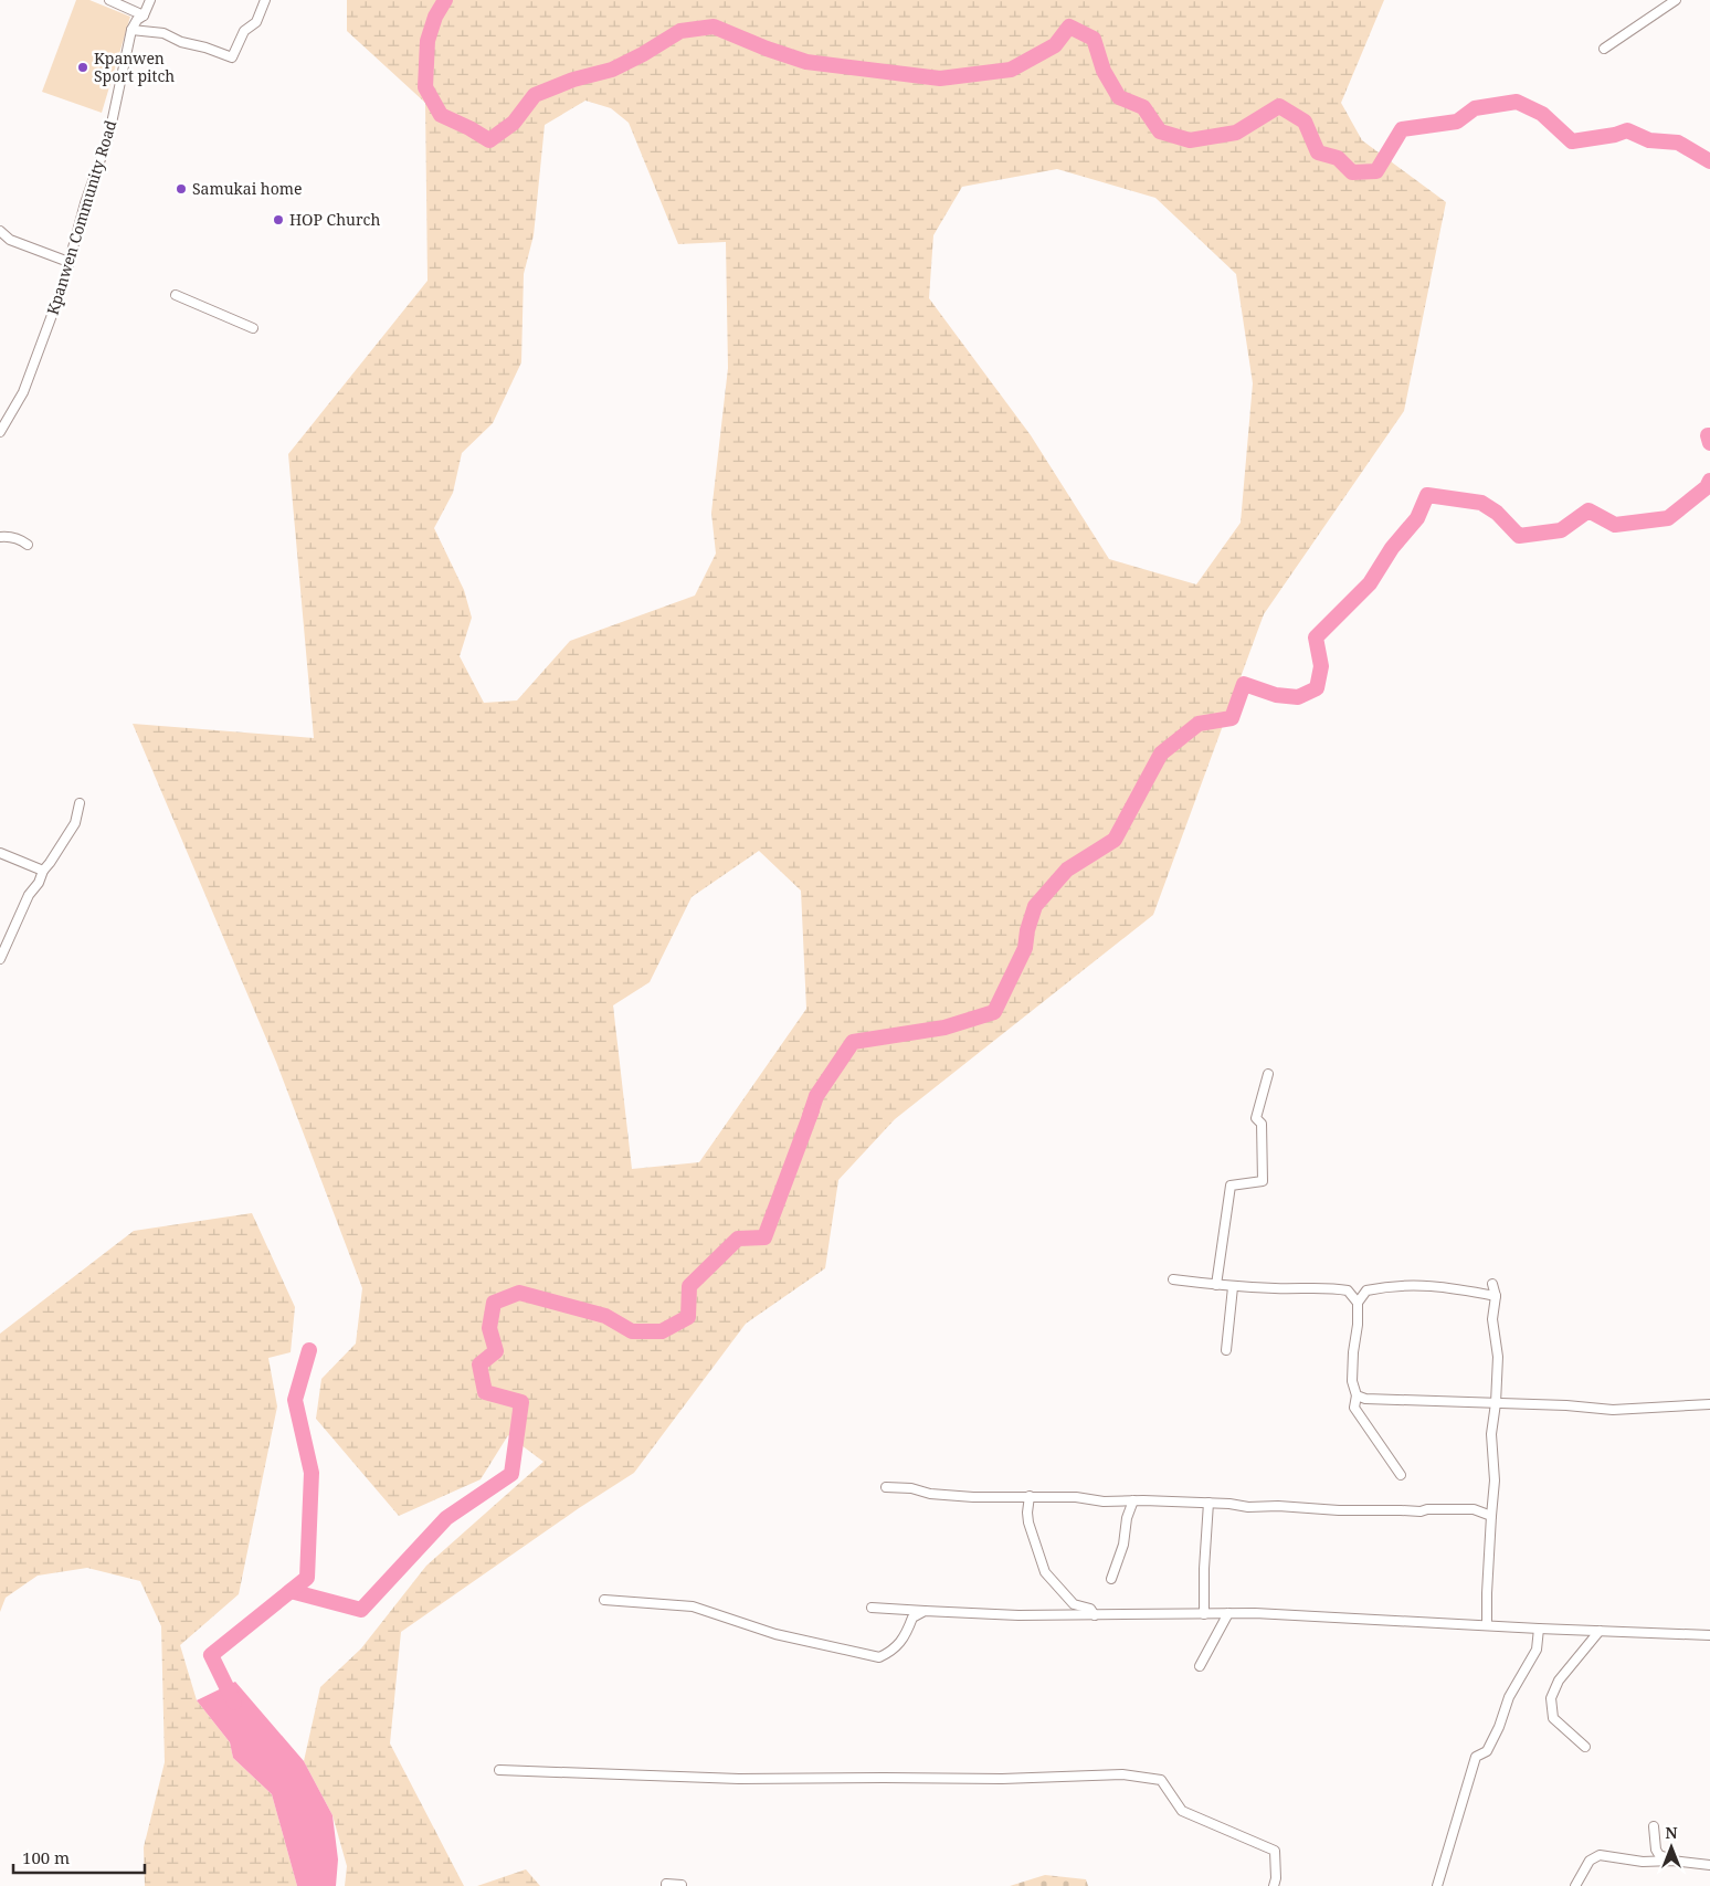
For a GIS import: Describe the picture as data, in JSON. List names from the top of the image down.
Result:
{
  "streets": {
    "street": ["Kpanwen Community Road"]
  },
  "places": ["Kpanwen Sport pitch", "Samukai home", "HOP Church"],
  "scale_bar": "100 m",
  "north": "top"
}
